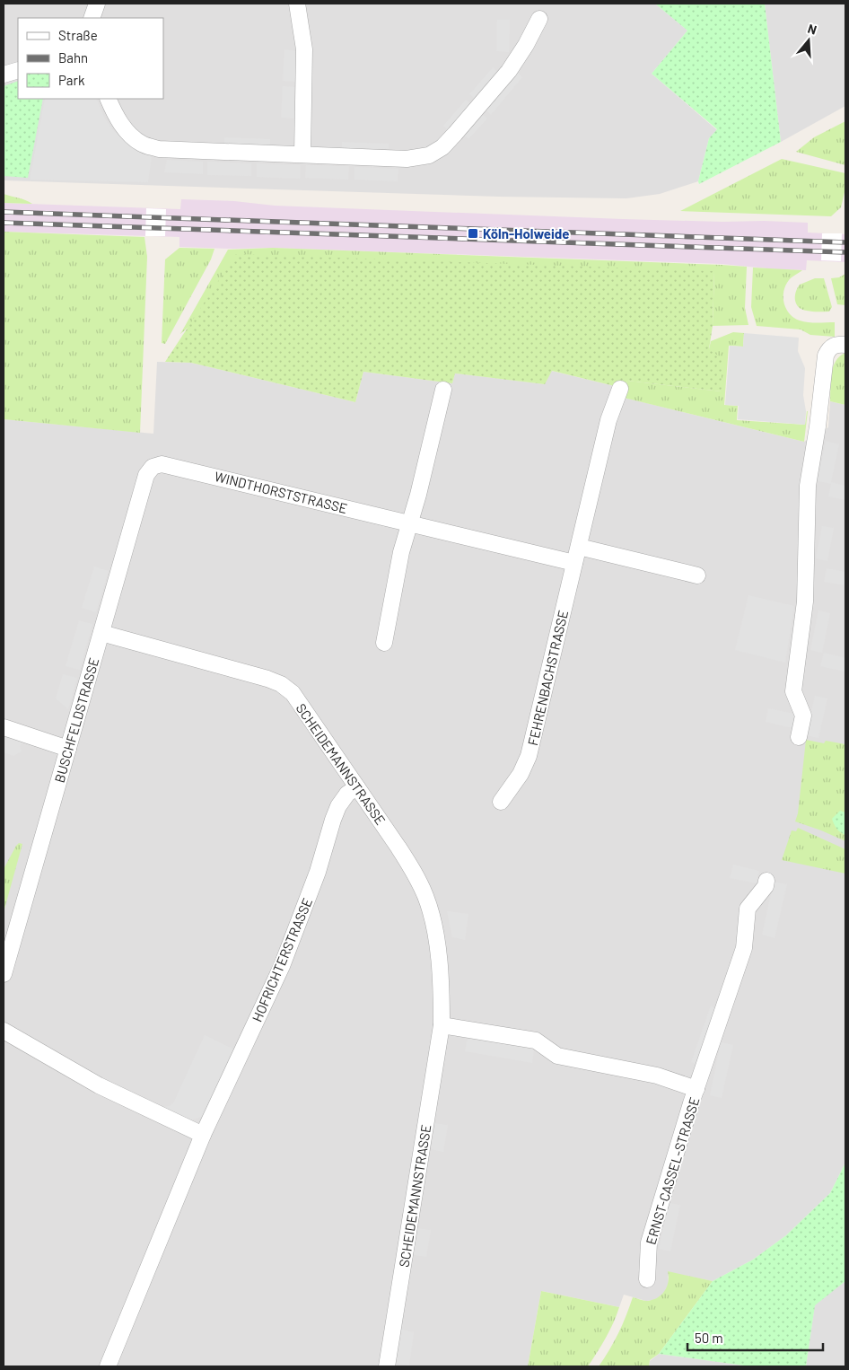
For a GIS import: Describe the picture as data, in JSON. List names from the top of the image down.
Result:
{
  "streets": {
    "street": [
      "WINDTHORSTSTRASSE",
      "FEHRENBACHSTRASSE",
      "BUSCHFELDSTRASSE",
      "SCHEIDEMANNSTRASSE",
      "HOFRICHTERSTRASSE",
      "ERNST-CASSEL-STRASSE"
    ]
  },
  "crossings": [
    ["WINDTHORSTSTRASSE", "FEHRENBACHSTRASSE"],
    ["WINDTHORSTSTRASSE", "BUSCHFELDSTRASSE"],
    ["BUSCHFELDSTRASSE", "SCHEIDEMANNSTRASSE"],
    ["SCHEIDEMANNSTRASSE", "HOFRICHTERSTRASSE"],
    ["SCHEIDEMANNSTRASSE", "ERNST-CASSEL-STRASSE"]
  ],
  "places": {
    "transit": ["Köln-Holweide"]
  },
  "legend": ["Straße", "Bahn", "Park"],
  "scale_bar": "50 m",
  "north": "top"
}
